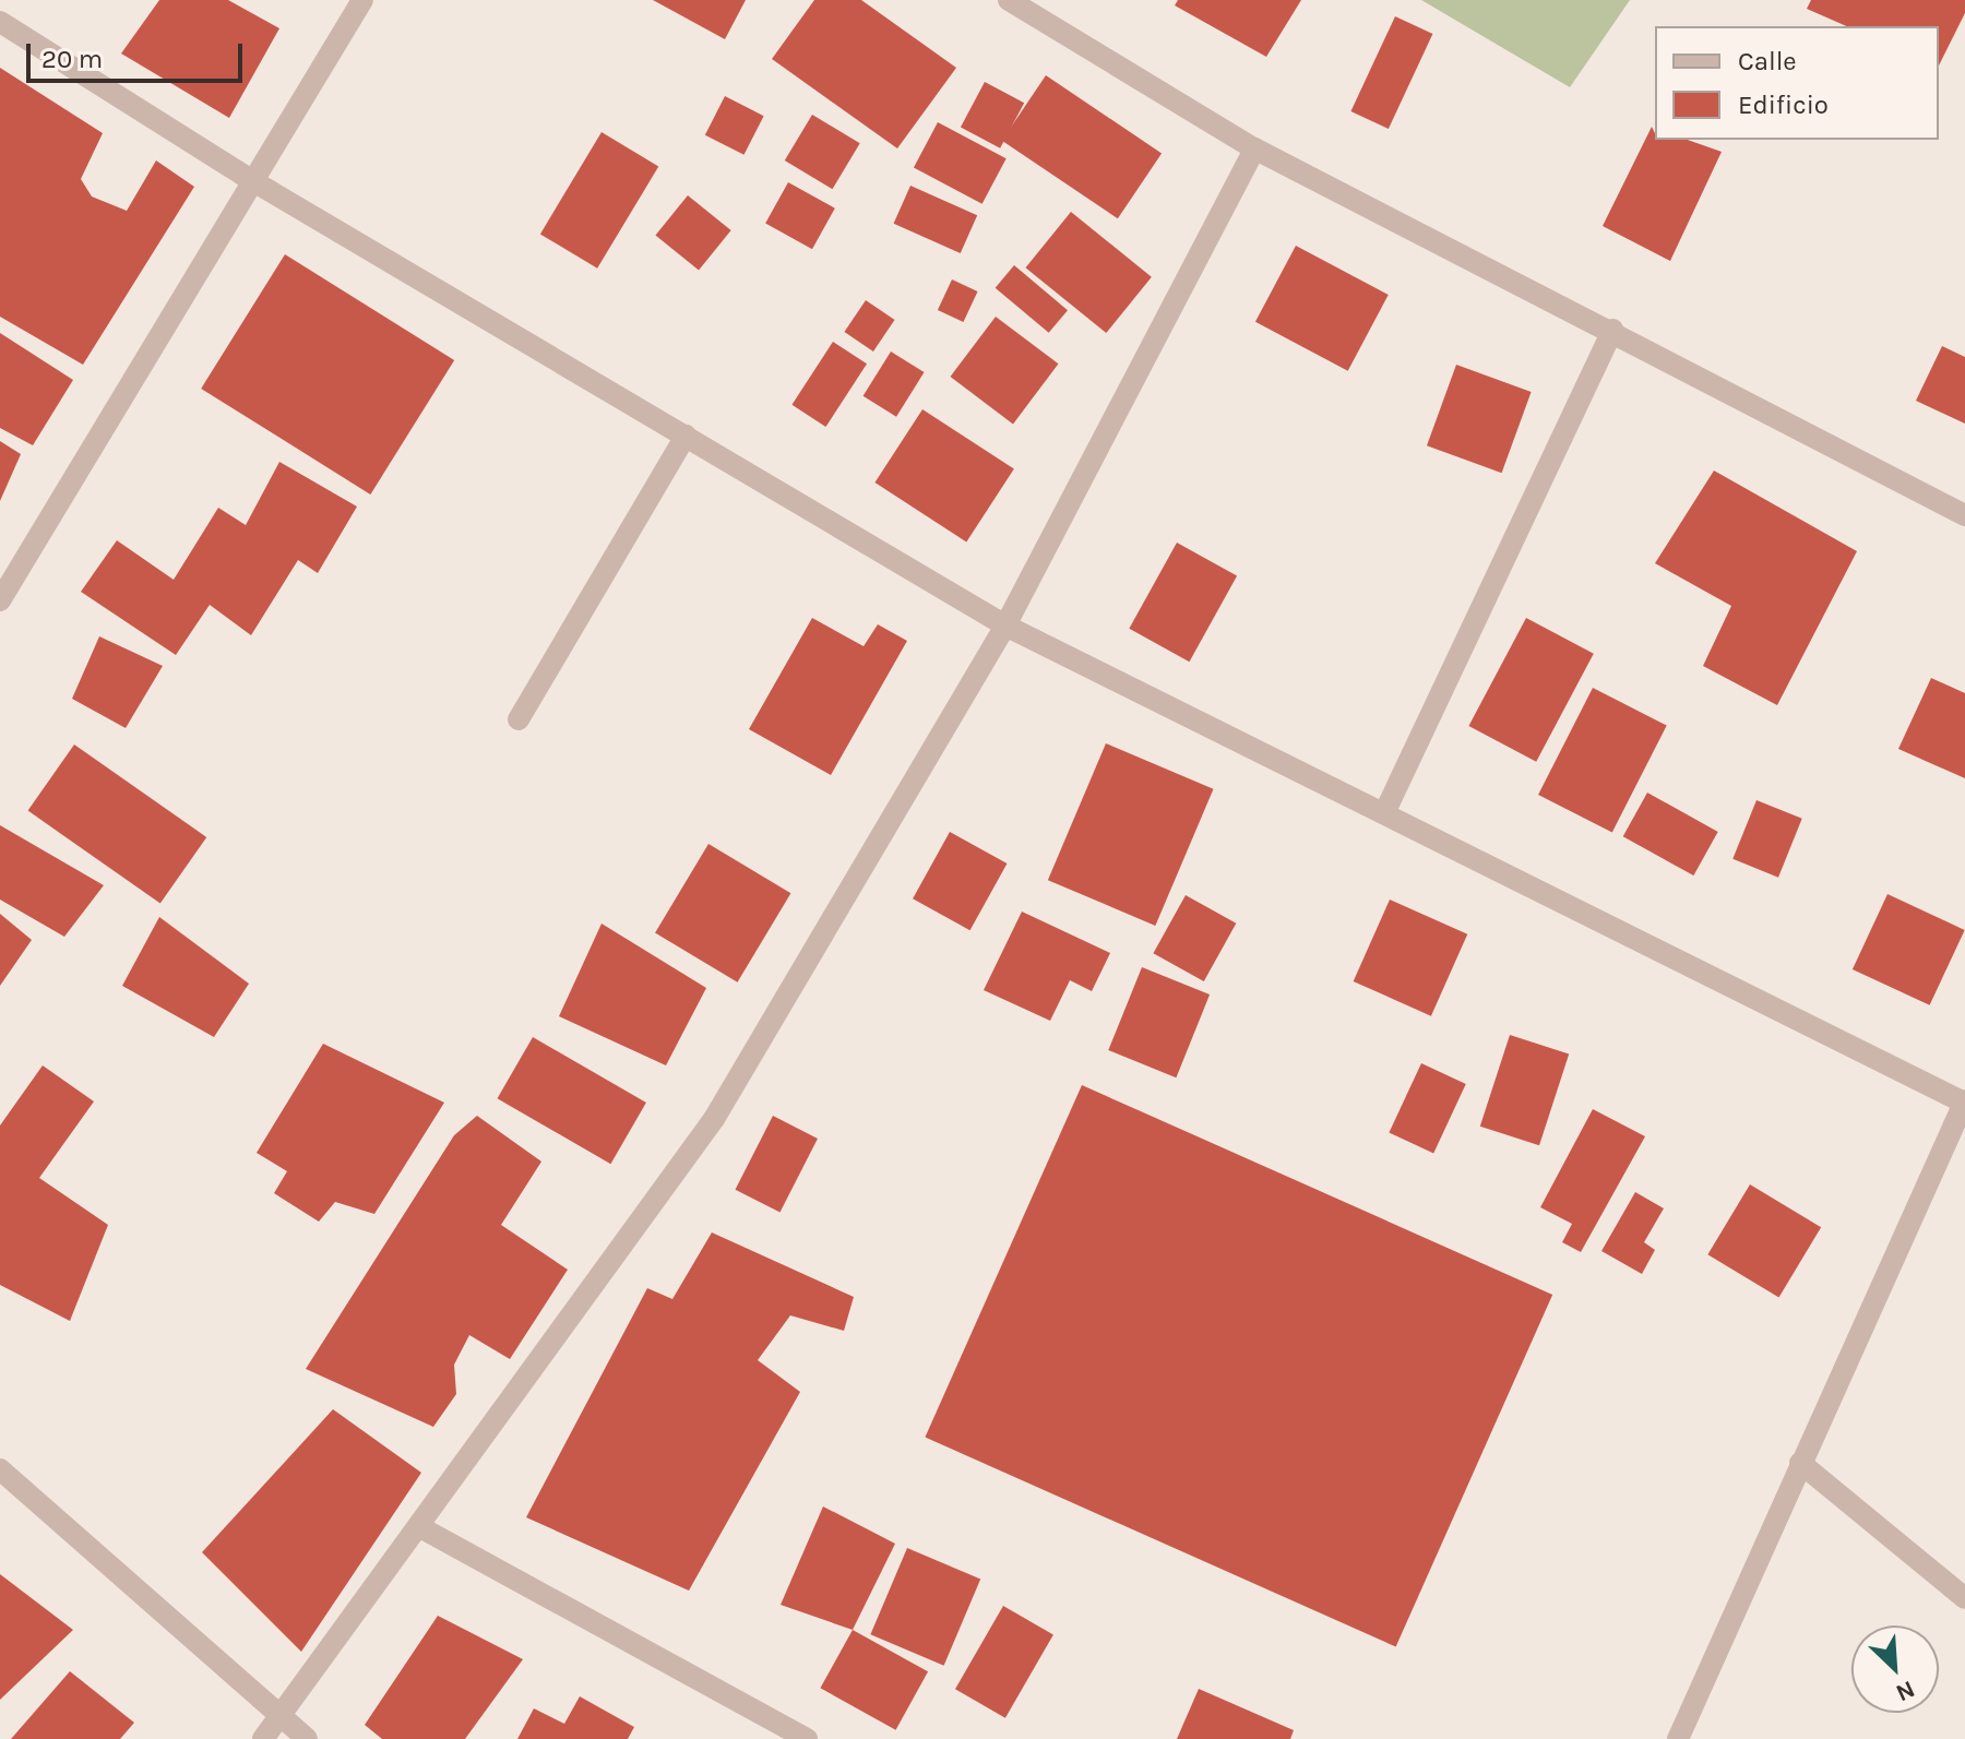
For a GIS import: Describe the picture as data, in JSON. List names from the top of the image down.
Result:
{
  "legend": ["Calle", "Edificio"],
  "scale_bar": "20 m",
  "north": "bottom right"
}
